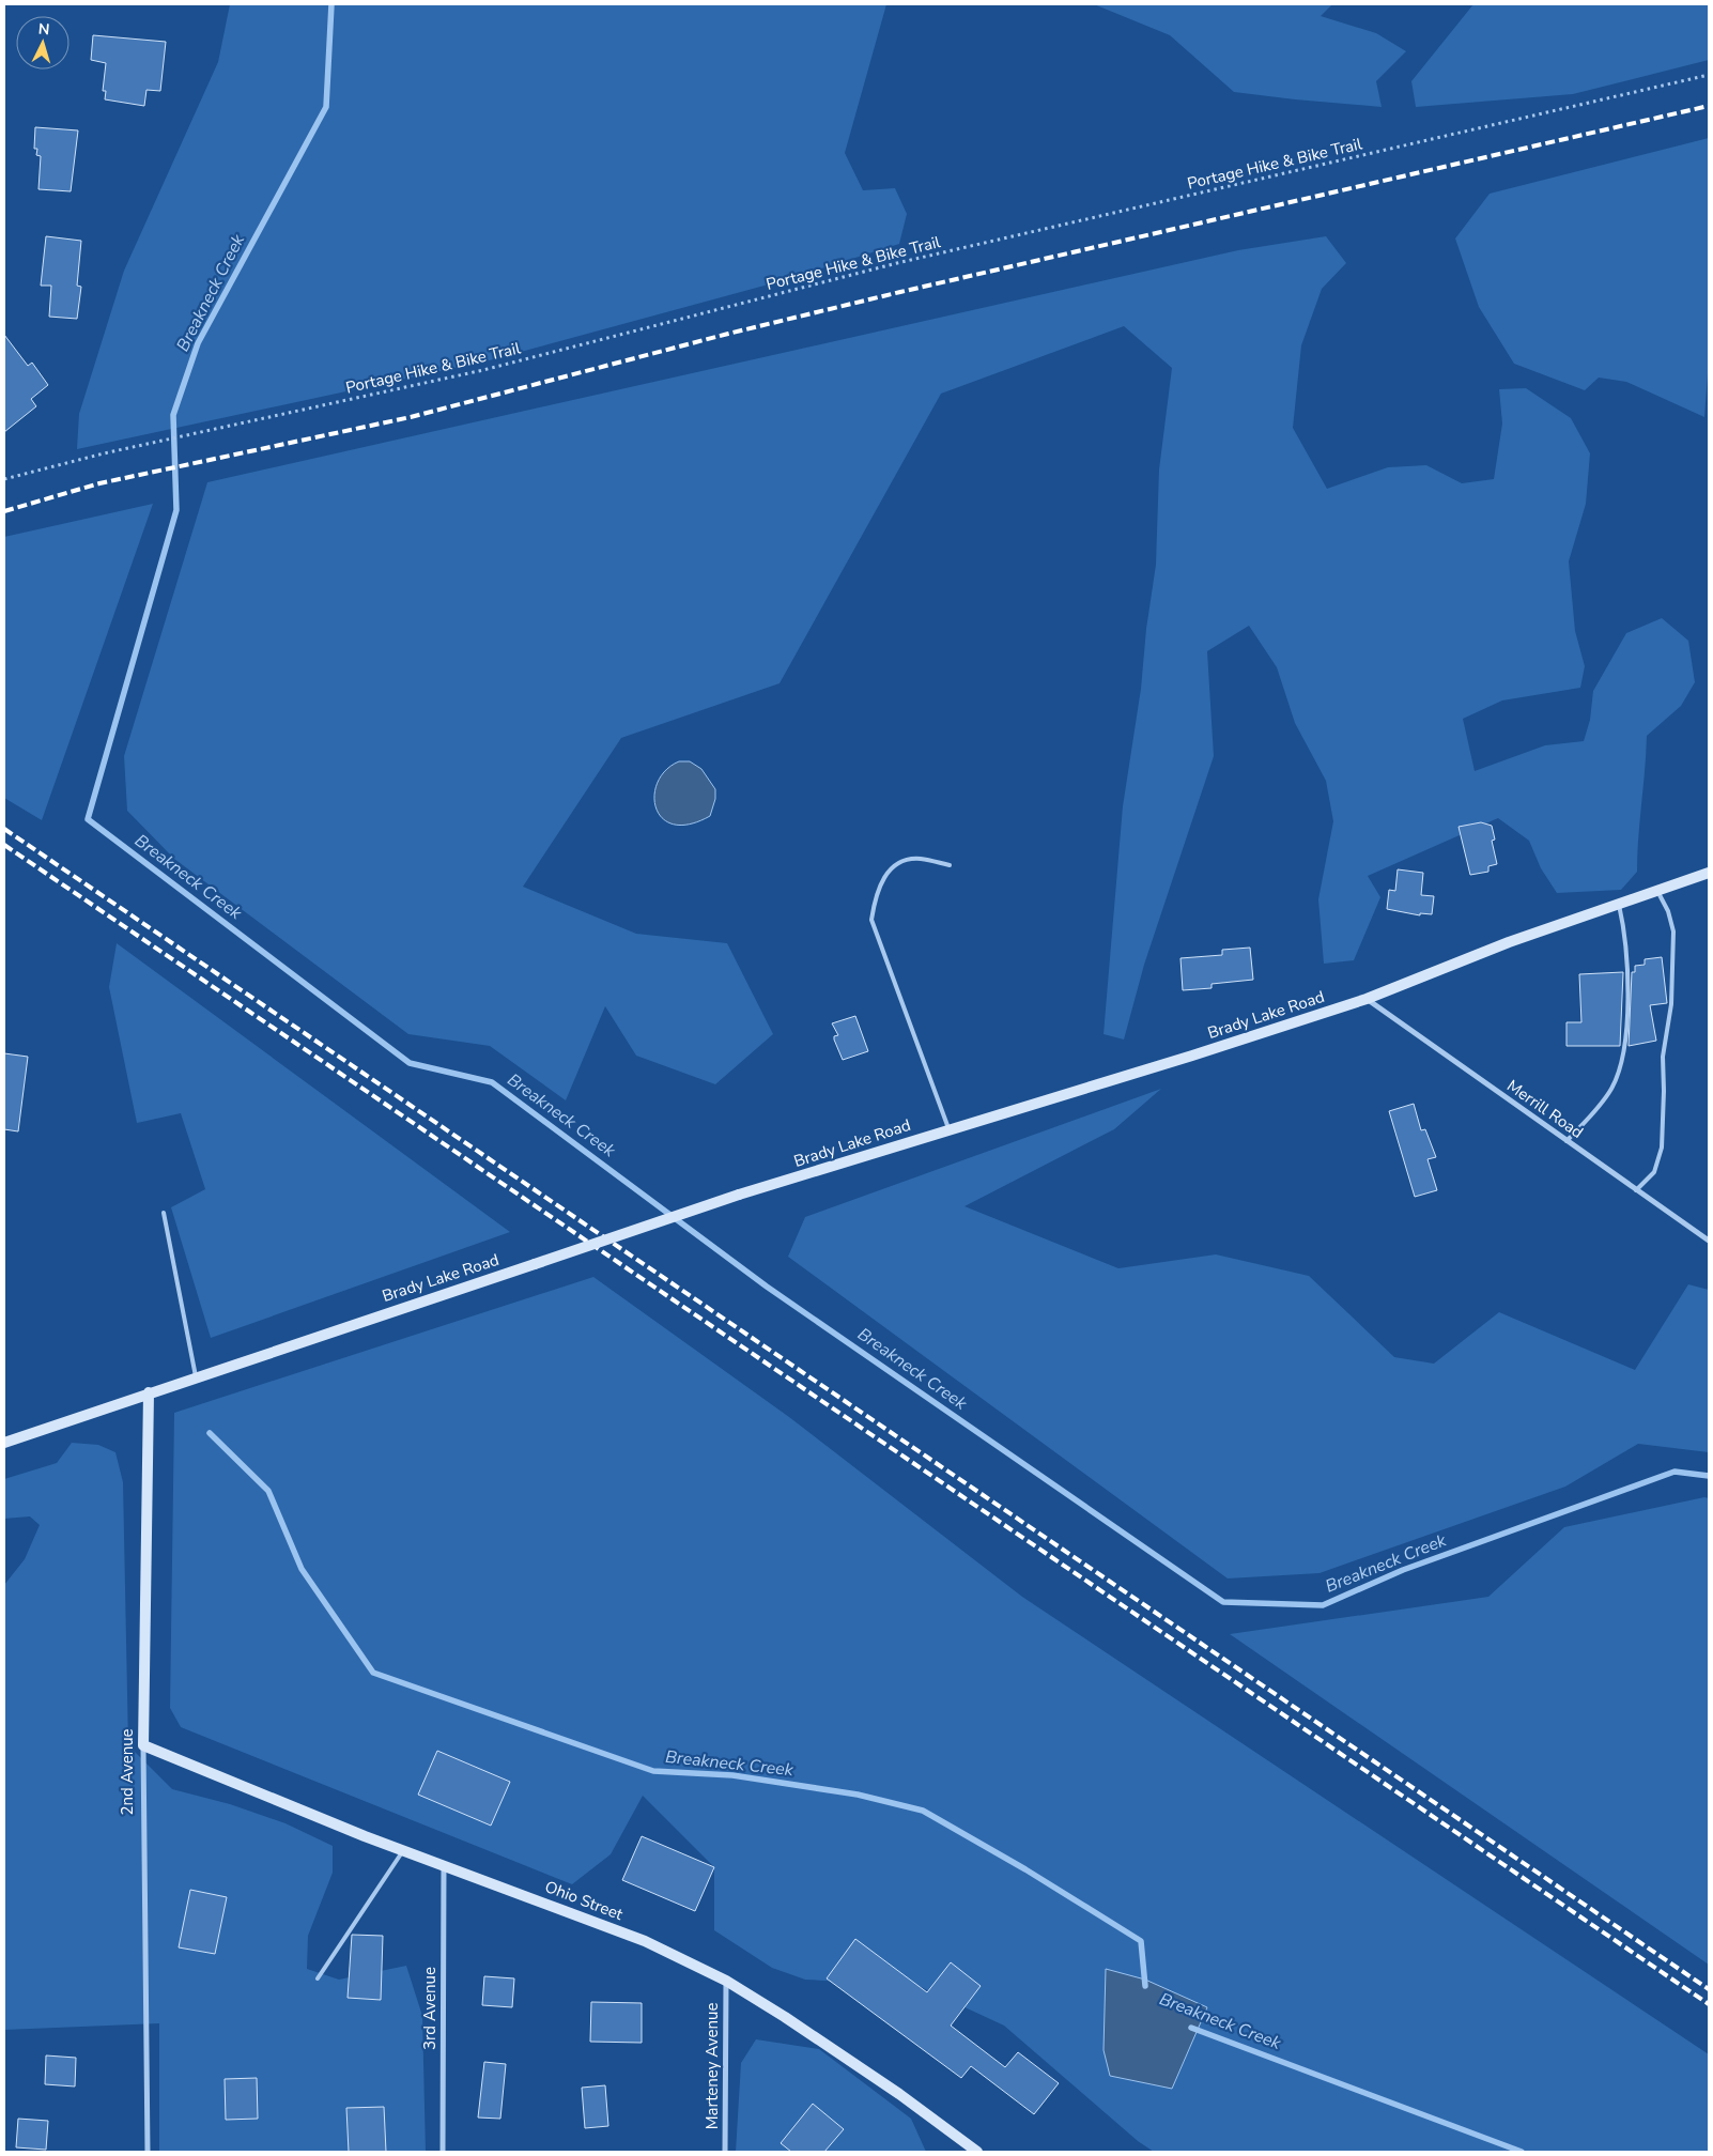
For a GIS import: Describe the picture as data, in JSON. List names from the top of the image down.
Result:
{
  "streets": {
    "street": [
      "Brady Lake Road",
      "Merrill Road",
      "2nd Avenue",
      "Ohio Street",
      "3rd Avenue",
      "Marteney Avenue"
    ],
    "path": ["Portage Hike & Bike Trail"]
  },
  "crossings": [
    ["Brady Lake Road", "Merrill Road"],
    ["Brady Lake Road", "2nd Avenue"],
    ["2nd Avenue", "Ohio Street"],
    ["Ohio Street", "3rd Avenue"],
    ["Ohio Street", "Marteney Avenue"]
  ],
  "water": ["Breakneck Creek"],
  "north": "top"
}
